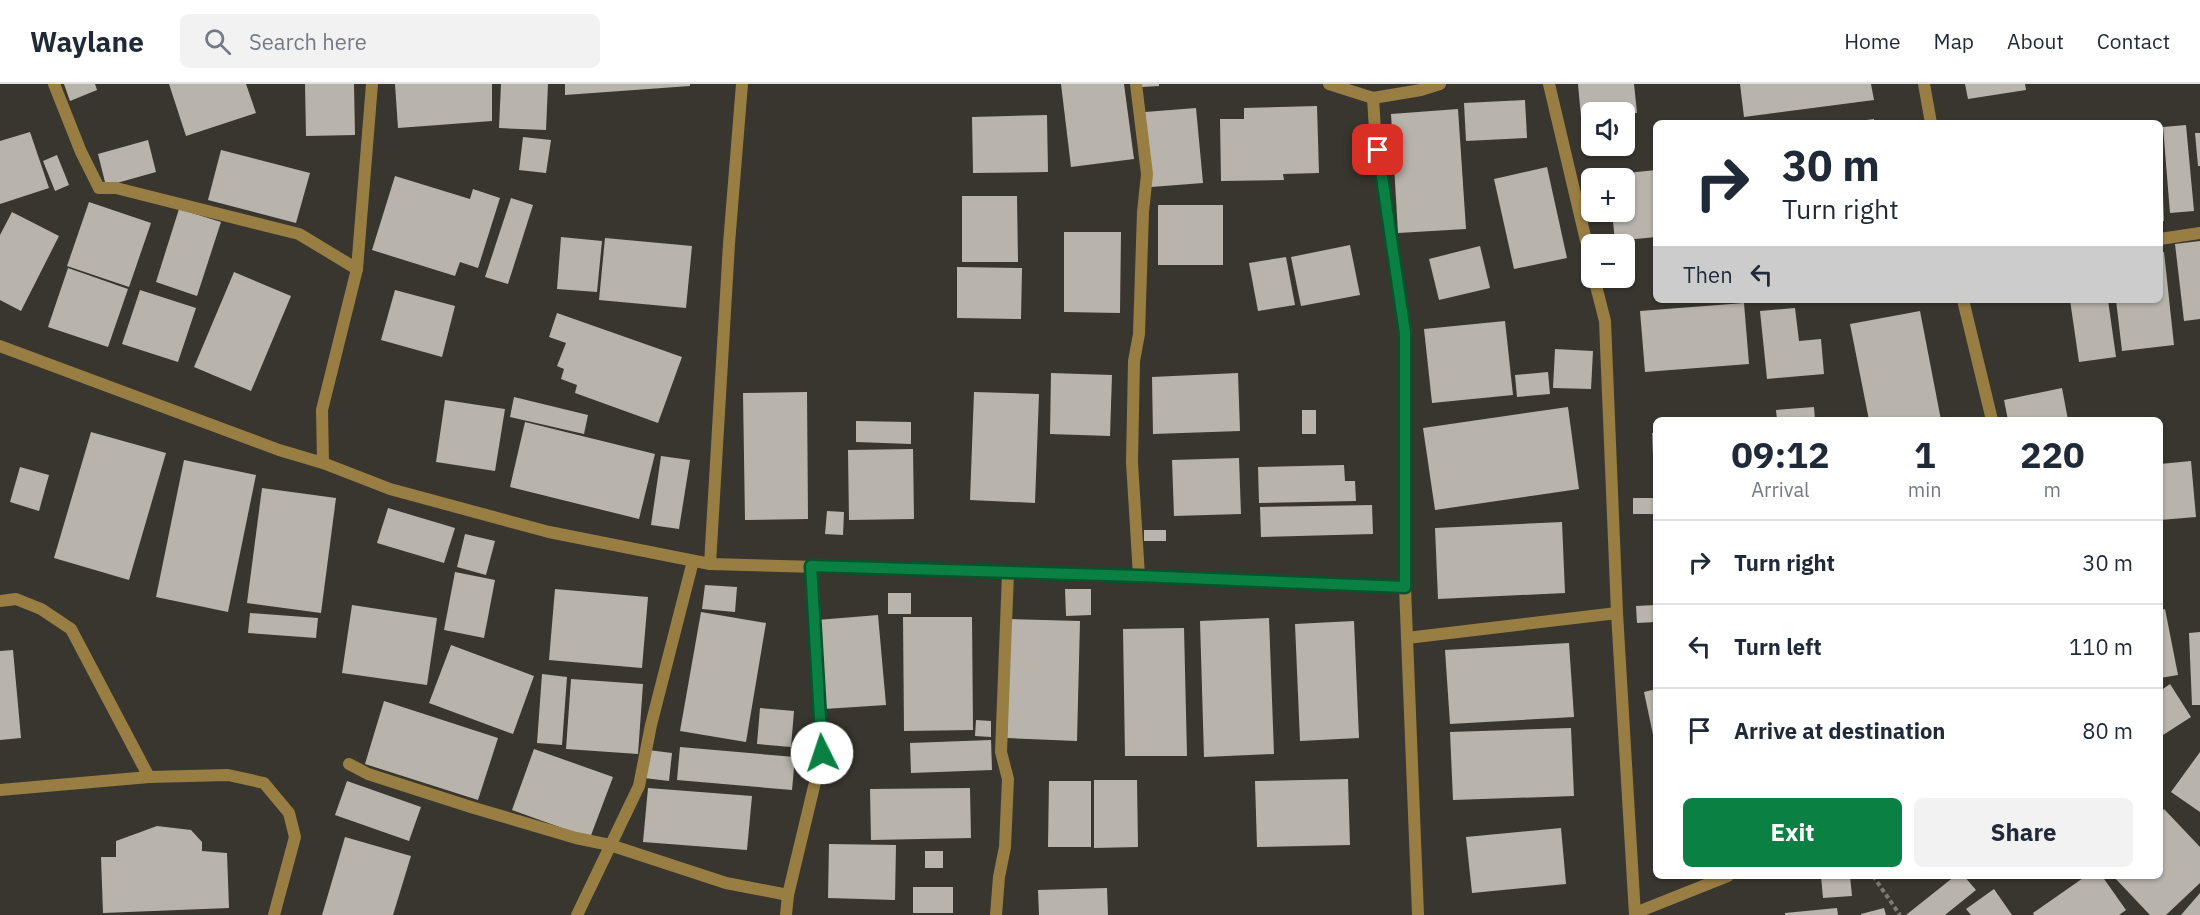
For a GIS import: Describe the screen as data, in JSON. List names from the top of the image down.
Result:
{
  "page": {
    "header": "Waylane",
    "search": "Search here",
    "nav": [
      "Home",
      "Map",
      "About",
      "Contact"
    ],
    "map_buttons": ["+", "−"],
    "turn": ["30 m", "Turn right"],
    "then": "Then",
    "eta": [
      "09:12",
      "Arrival",
      "1",
      "min",
      "220",
      "m"
    ],
    "list": [
      {
        "name": "Turn right",
        "value": "30 m"
      },
      {
        "name": "Turn left",
        "value": "110 m"
      },
      {
        "name": "Arrive at destination",
        "value": "80 m"
      }
    ],
    "buttons": ["Exit", "Share"]
  }
}
